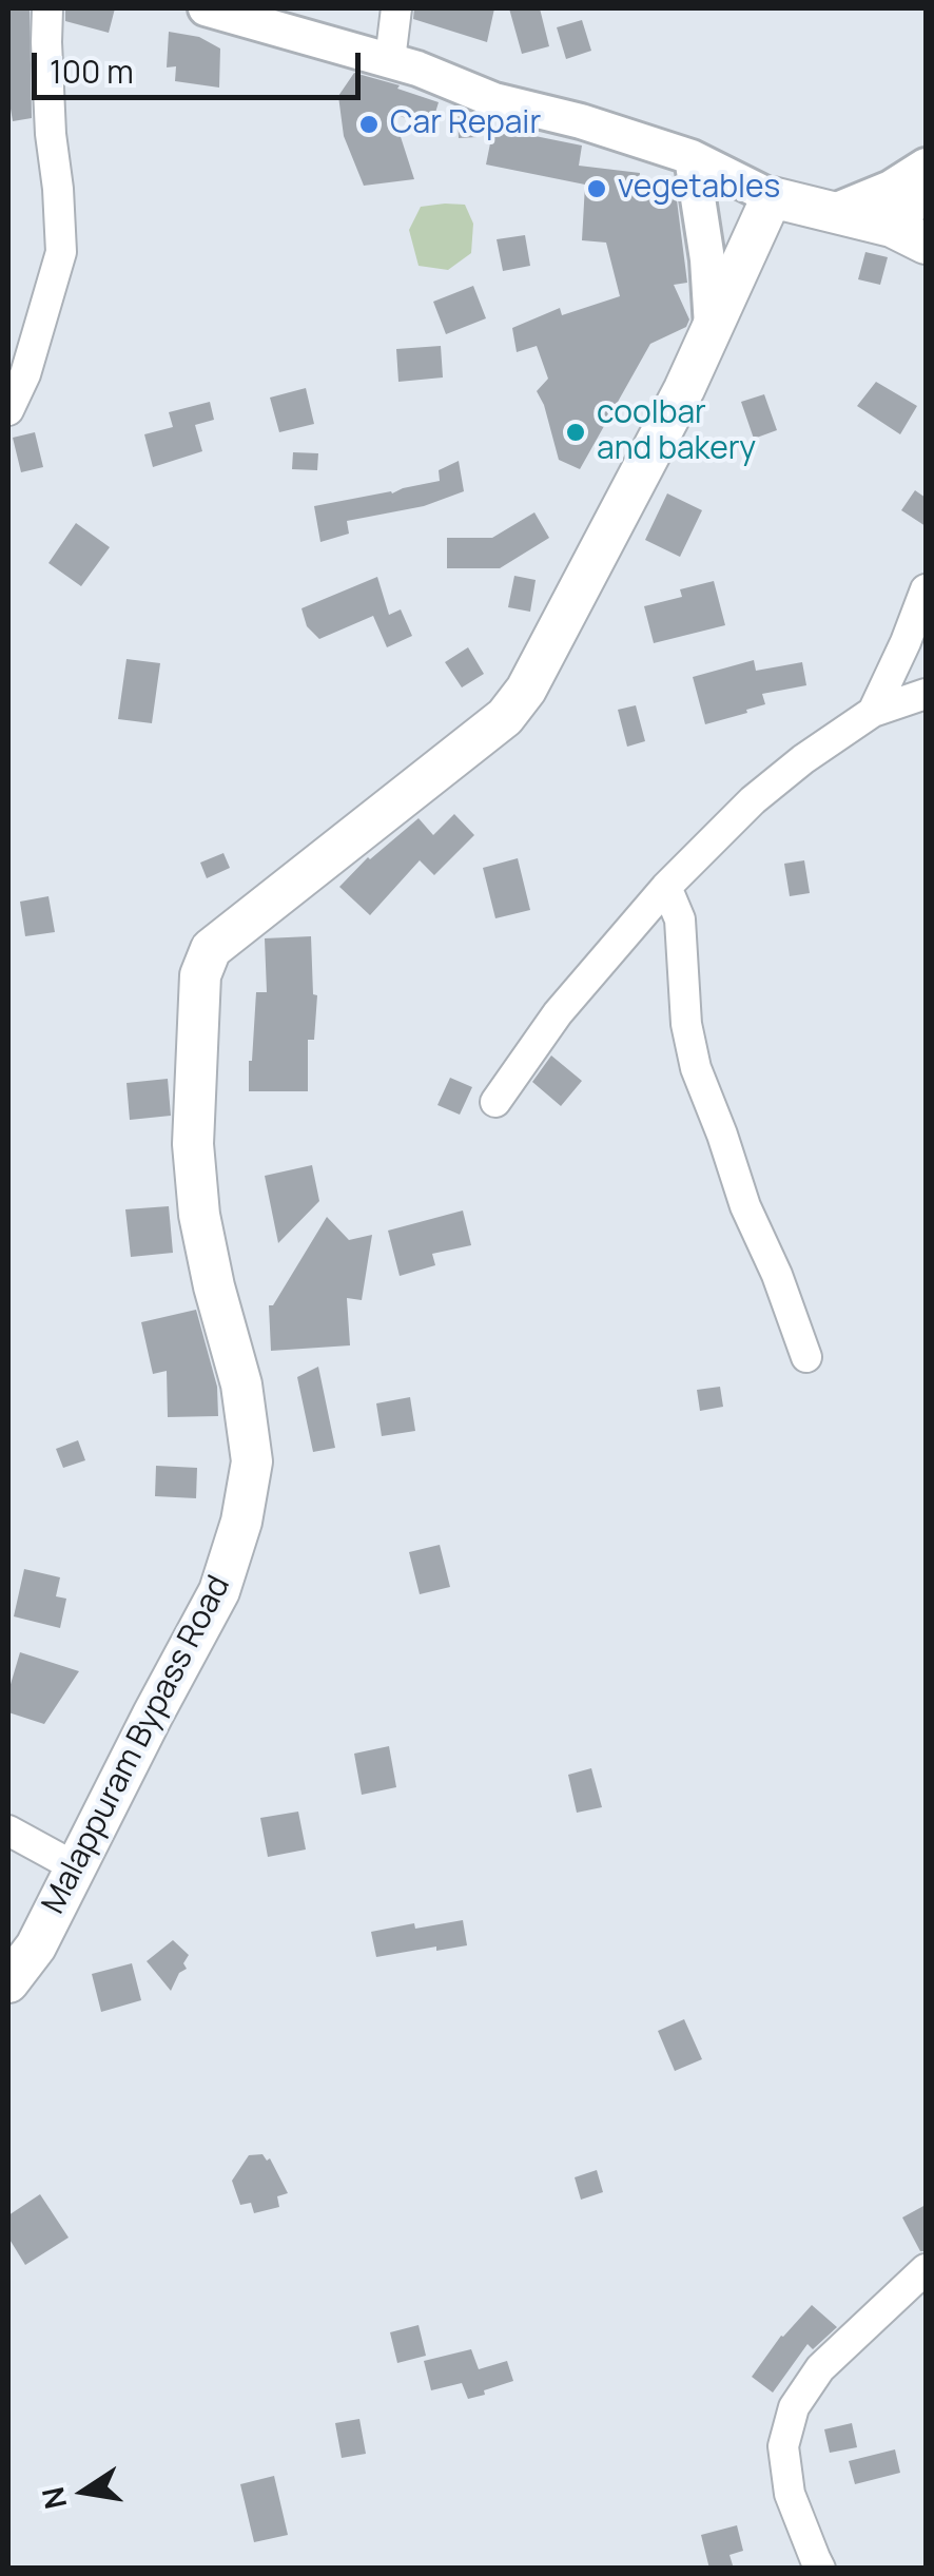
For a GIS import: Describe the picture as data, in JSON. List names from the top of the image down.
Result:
{
  "streets": {
    "highway": ["Malappuram Bypass Road"]
  },
  "places": ["Car Repair", "vegetables", "coolbar and bakery"],
  "scale_bar": "100 m",
  "north": "left"
}
